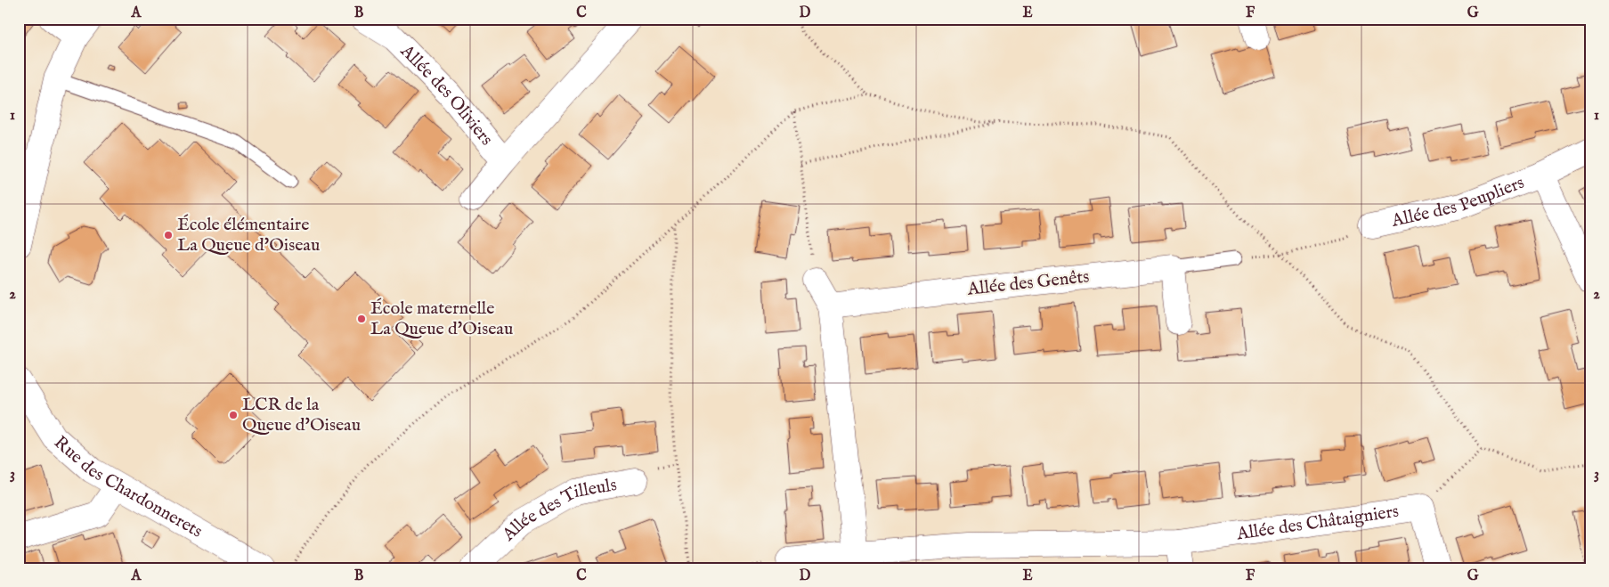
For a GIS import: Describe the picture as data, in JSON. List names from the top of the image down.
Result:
{
  "streets": {
    "street": [
      "Allée des Oliviers",
      "Allée des Peupliers",
      "Allée des Genêts",
      "Rue des Chardonnerets",
      "Allée des Tilleuls",
      "Allée des Châtaigniers"
    ]
  },
  "places": ["École élémentaire La Queue d'Oiseau", "École maternelle La Queue d'Oiseau", "LCR de la Queue d'Oiseau"],
  "grid": {
    "columns": [
      "A",
      "B",
      "C",
      "D",
      "E",
      "F",
      "G"
    ],
    "rows": ["1", "2", "3"]
  }
}
